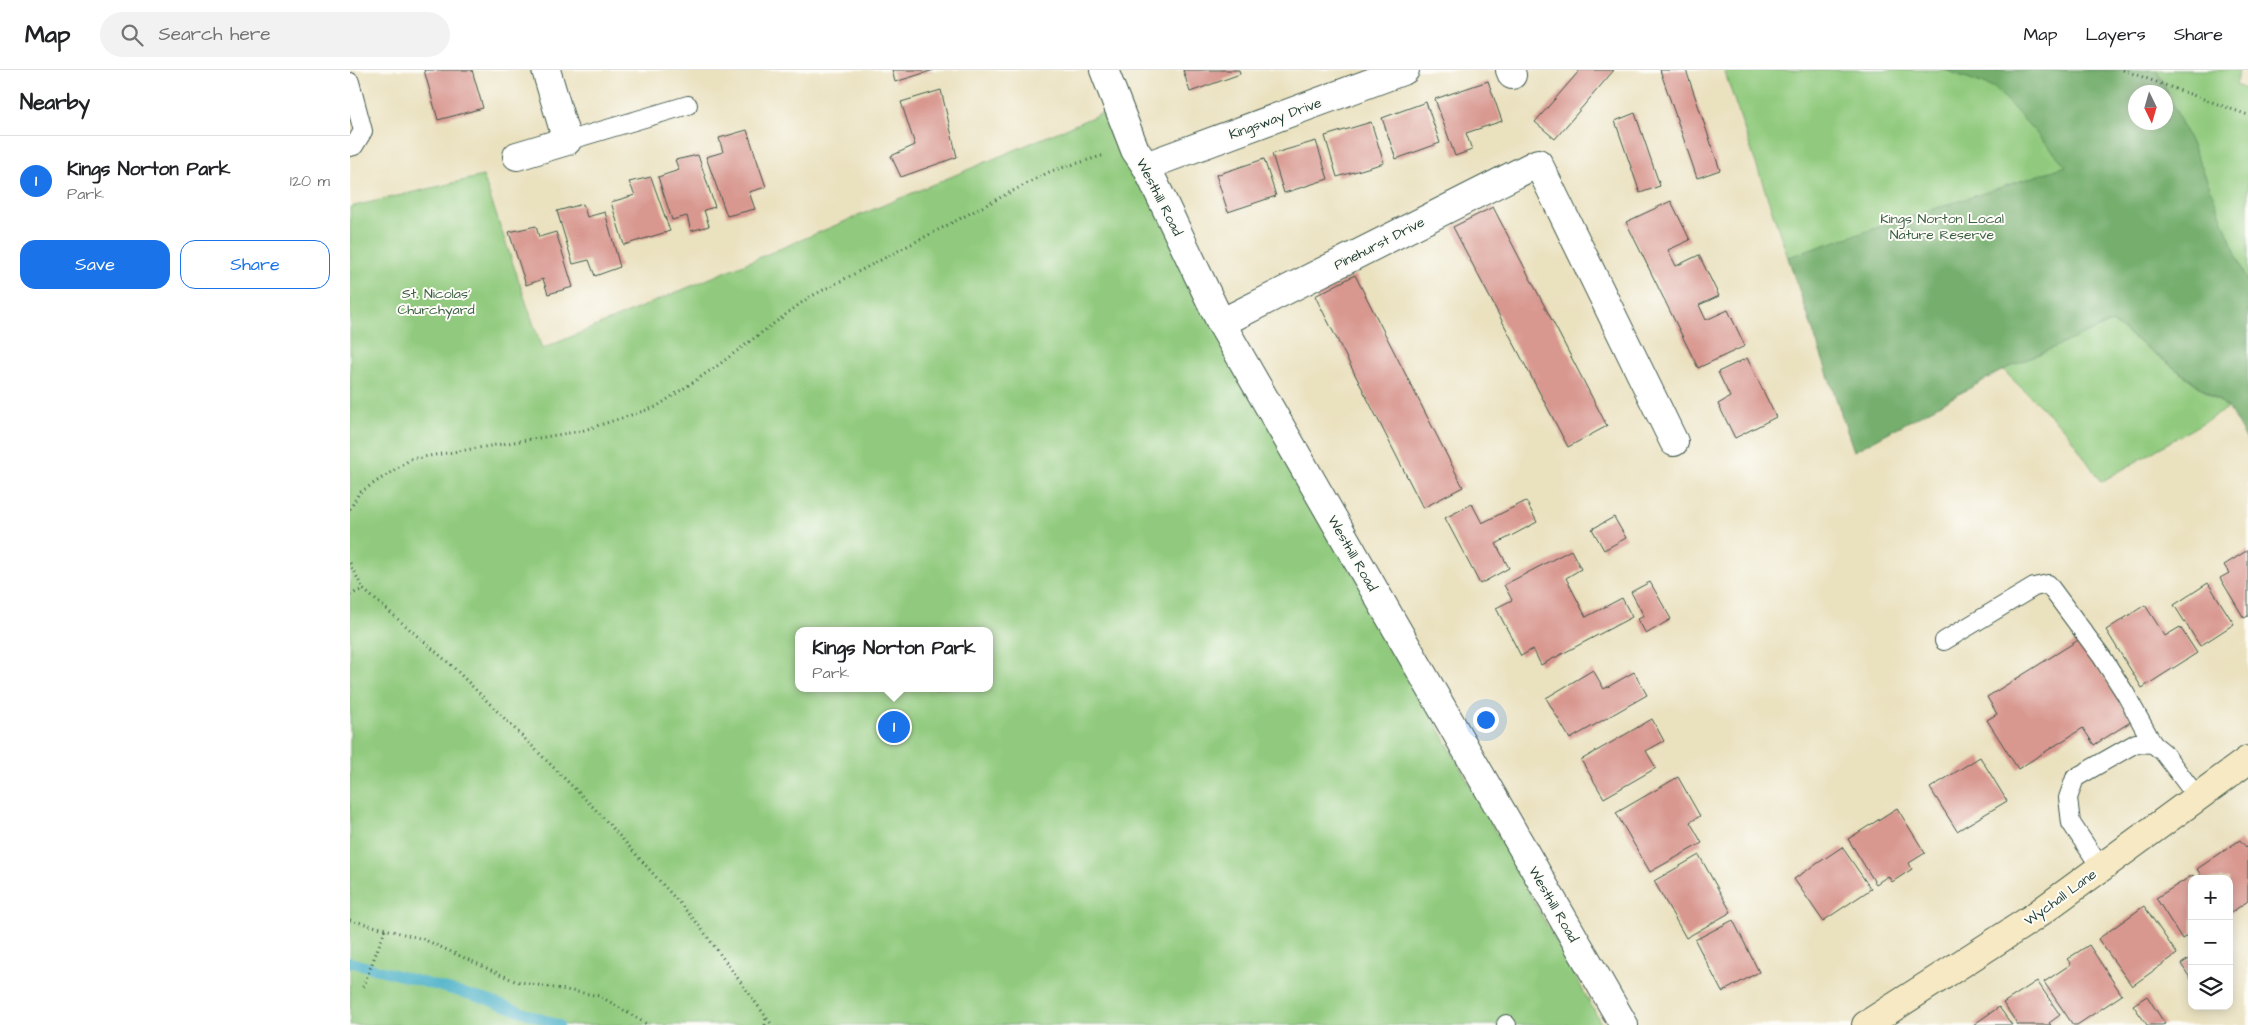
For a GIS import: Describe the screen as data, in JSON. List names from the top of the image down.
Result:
{
  "streets": {
    "street": [
      "Kingsway Drive",
      "Westhill Road",
      "Pinehurst Drive",
      "Wychall Lane"
    ]
  },
  "crossings": [
    ["Kingsway Drive", "Westhill Road"],
    ["Westhill Road", "Pinehurst Drive"]
  ],
  "parks": ["Kings Norton Local Nature Reserve", "St. Nicolas' Churchyard"],
  "north": "bottom",
  "page": {
    "header": "Map",
    "search": "Search here",
    "nav": ["Map", "Layers", "Share"],
    "heading": "Nearby",
    "list": [
      {
        "mark": "1",
        "name": "Kings Norton Park",
        "note": "Park",
        "value": "120 m"
      }
    ],
    "buttons": ["Save", "Share"],
    "popup": ["Kings Norton Park", "Park"],
    "pins": "1",
    "map_buttons": ["+", "−"]
  }
}
